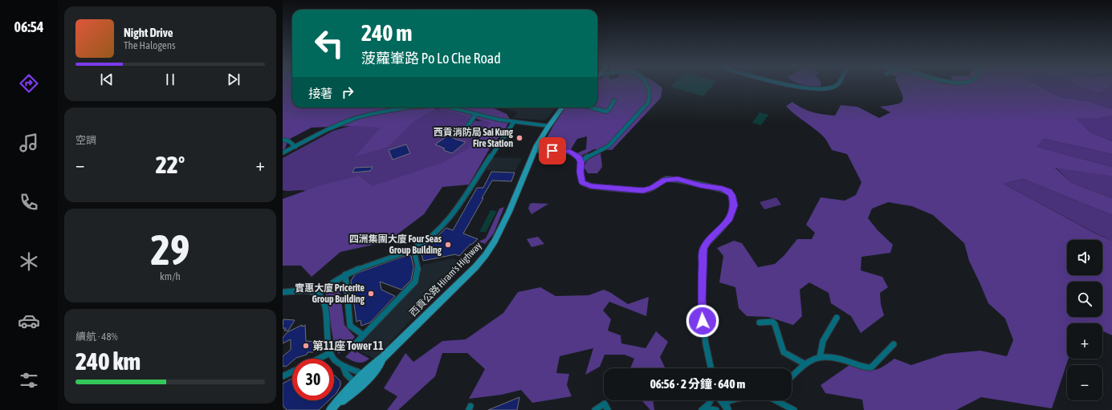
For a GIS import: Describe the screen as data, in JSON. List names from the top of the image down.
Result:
{
  "streets": {
    "main road": ["西貢公路 Hiram's Highway"]
  },
  "places": [
    "西貢消防局 Sai Kung Fire Station",
    "四洲集團大廈 Four Seas Group Building",
    "實惠大廈 Pricerite Group Building",
    "第11座 Tower 11"
  ],
  "page": {
    "tabs": "06:54",
    "turn": ["240 m", "菠蘿輋路 Po Lo Che Road"],
    "song": ["Night Drive", "The Halogens"],
    "then": "接著",
    "tile": [
      "空調",
      ["29", "km/h"],
      ["續航 · 48%", "240 km"]
    ],
    "heat": ["−", "22°", "+"],
    "map_buttons": ["+", "−"],
    "limit": "30",
    "trip": "06:56 · 2 分鐘 · 640 m"
  }
}
